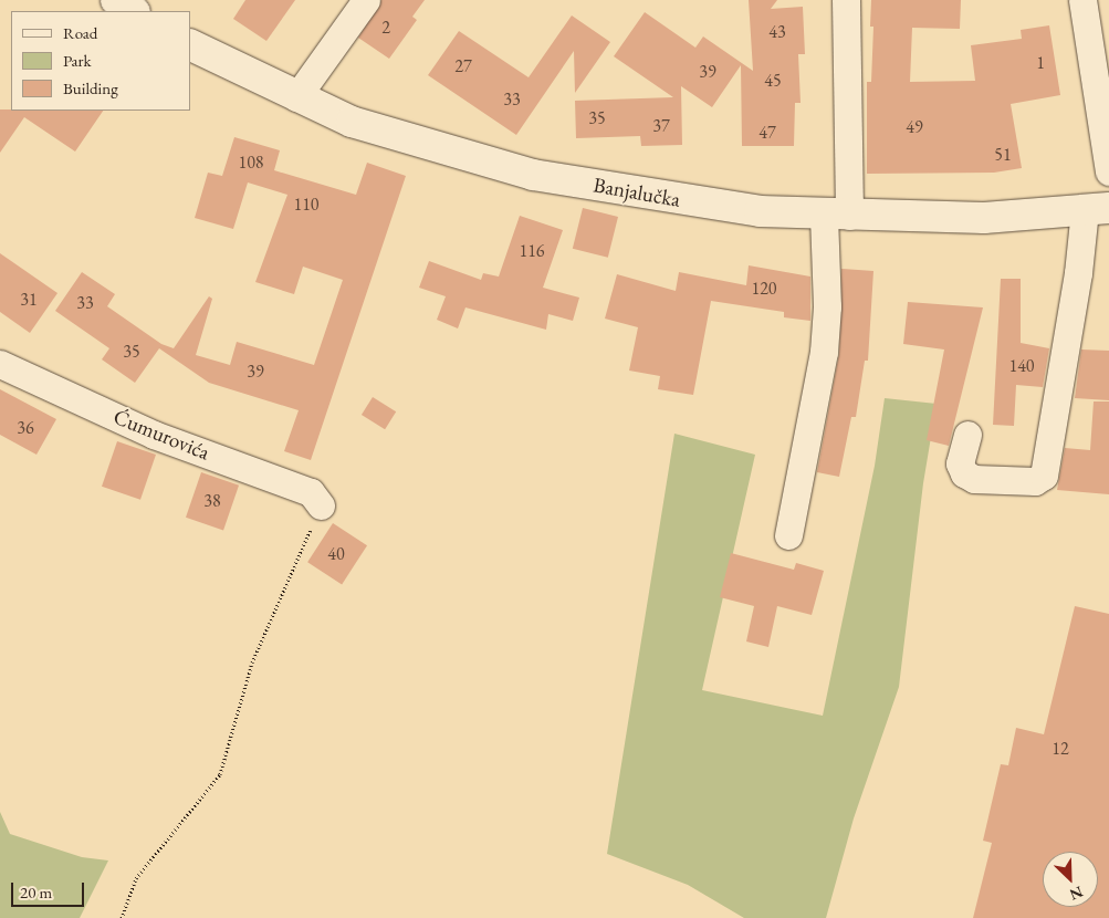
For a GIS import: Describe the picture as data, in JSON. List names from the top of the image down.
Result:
{
  "streets": {
    "main road": ["Banjalučka"],
    "street": ["Ćumurovića"]
  },
  "house_numbers": [
    "2",
    "43",
    "1",
    "27",
    "39",
    "45",
    "33",
    "35",
    "37",
    "49",
    "47",
    "51",
    "108",
    "110",
    "116",
    "120",
    "31",
    "33",
    "35",
    "140",
    "39",
    "36",
    "38",
    "40",
    "12"
  ],
  "legend": ["Road", "Park", "Building"],
  "scale_bar": "20 m",
  "north": "bottom right"
}
